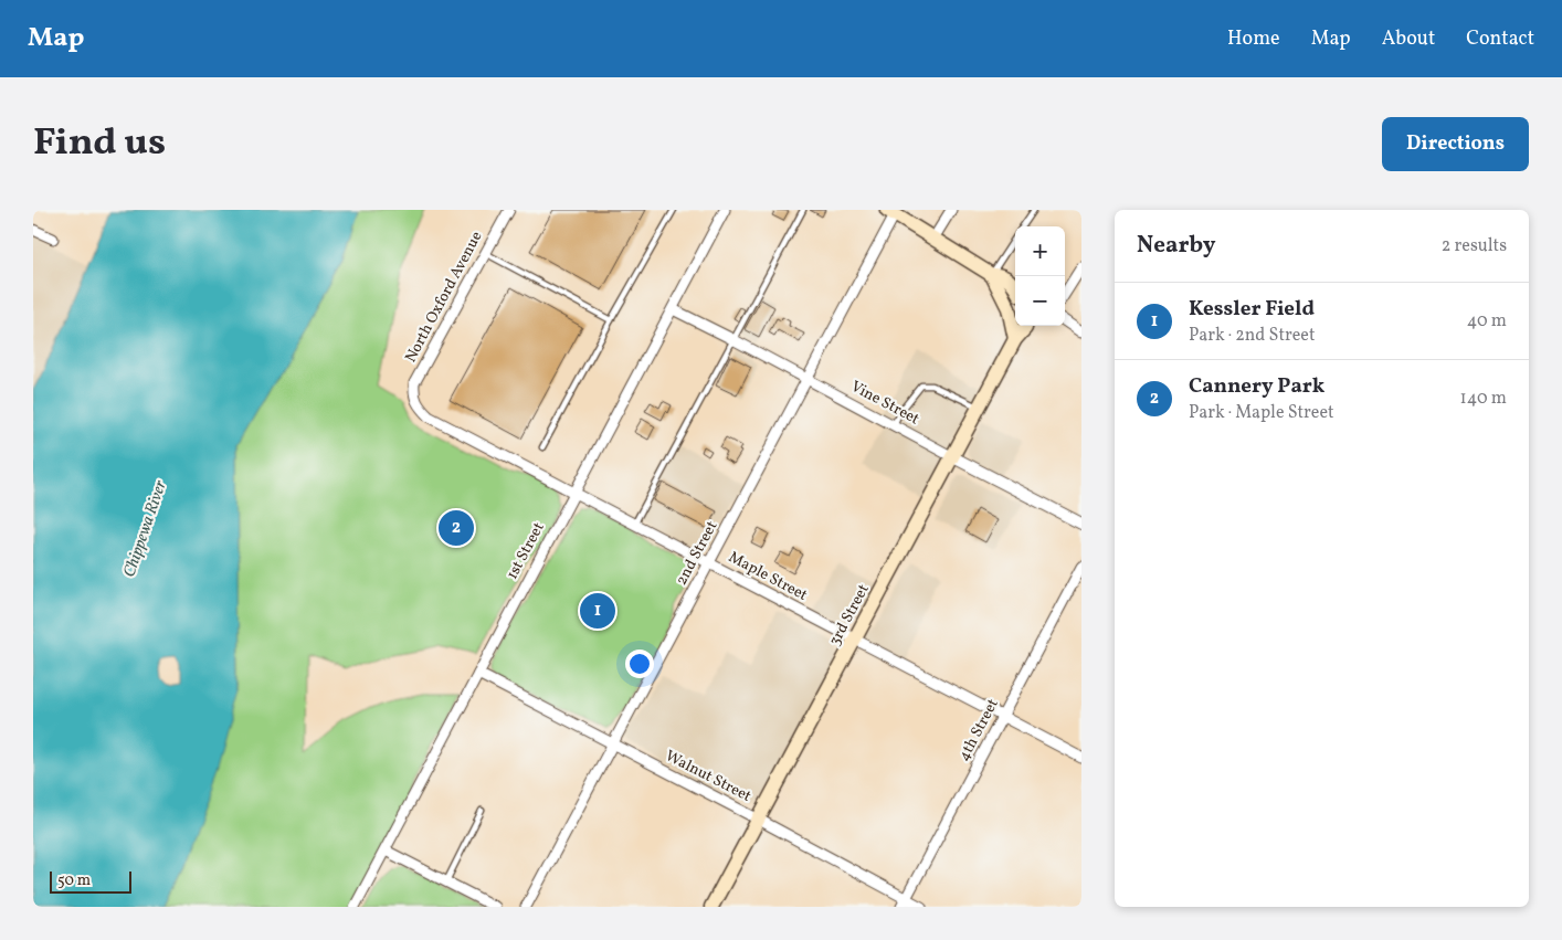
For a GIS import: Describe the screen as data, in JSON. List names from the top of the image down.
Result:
{
  "streets": {
    "main road": ["3rd Street"],
    "street": [
      "North Oxford Avenue",
      "Vine Street",
      "1st Street",
      "2nd Street",
      "Maple Street",
      "4th Street",
      "Walnut Street"
    ]
  },
  "crossings": [
    ["North Oxford Avenue", "Maple Street"],
    ["Vine Street", "1st Street"],
    ["Vine Street", "2nd Street"],
    ["Vine Street", "3rd Street"],
    ["1st Street", "Maple Street"],
    ["1st Street", "Walnut Street"],
    ["2nd Street", "Maple Street"],
    ["2nd Street", "Walnut Street"],
    ["Maple Street", "3rd Street"],
    ["Maple Street", "4th Street"],
    ["3rd Street", "Walnut Street"],
    ["4th Street", "Walnut Street"]
  ],
  "water": ["Chippewa River"],
  "scale_bar": "50 m",
  "page": {
    "header": "Map",
    "nav": [
      "Home",
      "Map",
      "About",
      "Contact"
    ],
    "title": "Find us",
    "buttons": "Directions",
    "heading": ["Nearby", "2 results"],
    "map_buttons": ["+", "−"],
    "list": [
      {
        "mark": "1",
        "name": "Kessler Field",
        "note": "Park · 2nd Street",
        "value": "40 m"
      },
      {
        "mark": "2",
        "name": "Cannery Park",
        "note": "Park · Maple Street",
        "value": "140 m"
      }
    ],
    "pins": ["2", "1"],
    "scale": "50 m"
  }
}
